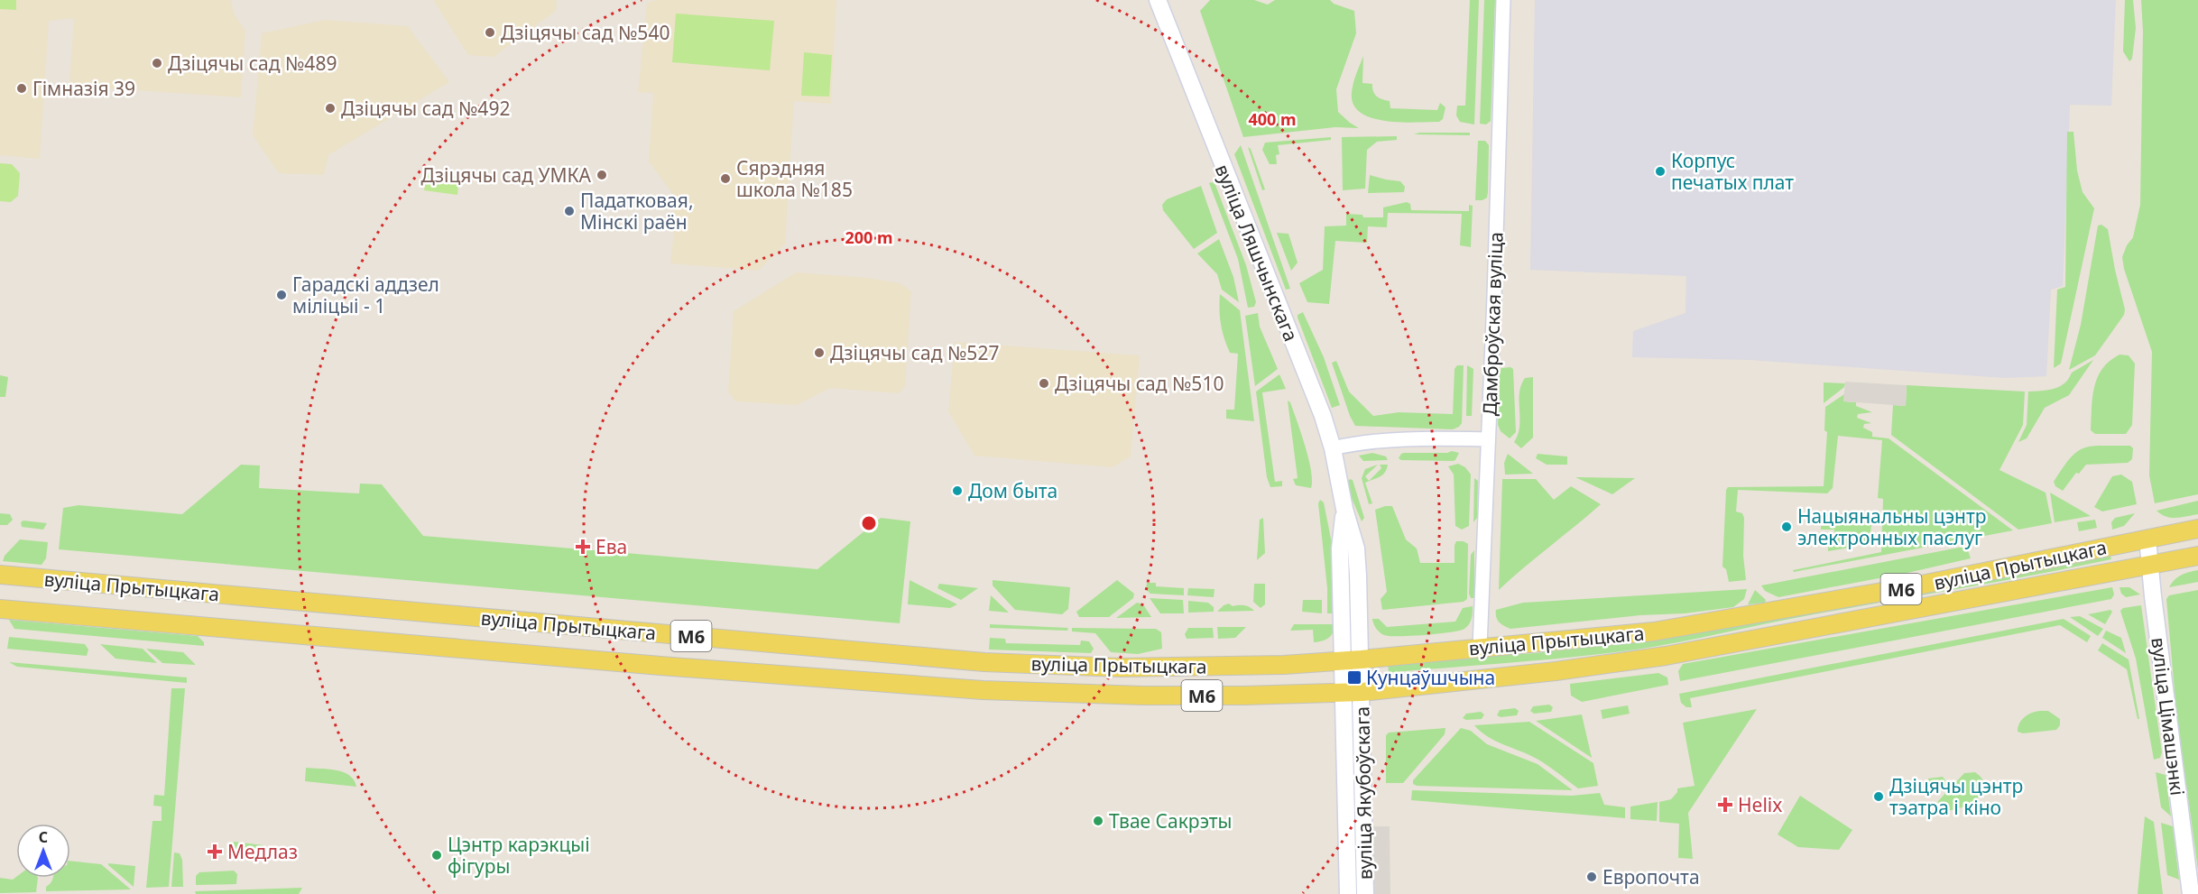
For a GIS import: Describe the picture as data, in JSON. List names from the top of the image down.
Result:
{
  "streets": {
    "main road": [
      "вуліца Ляшчынскага",
      "вуліца Прытыцкага",
      "М6",
      "вуліца Цімашэнкі",
      "вуліца Якубоўскага"
    ],
    "street": ["Дамброўская вуліца"]
  },
  "crossings": [
    ["вуліца Ляшчынскага", "вуліца Прытыцкага"],
    ["вуліца Ляшчынскага", "вуліца Якубоўскага"],
    ["Дамброўская вуліца", "вуліца Прытыцкага"],
    ["вуліца Прытыцкага", "вуліца Цімашэнкі"],
    ["вуліца Прытыцкага", "вуліца Якубоўскага"]
  ],
  "places": {
    "other": [
      "Дзіцячы сад №540",
      "Дзіцячы сад №489",
      "Гімназія 39",
      "Дзіцячы сад №492",
      "Корпус печатых плат",
      "Дзіцячы сад УМКА",
      "Сярэдняя школа №185",
      "Падатковая, Мінскі раён",
      "Гарадскі аддзел міліцыі - 1",
      "Дзіцячы сад №527",
      "Дзіцячы сад №510",
      "Дом быта",
      "Нацыянальны цэнтр электронных паслуг",
      "Дзіцячы цэнтр тэатра і кіно",
      "Твае Сакрэты",
      "Цэнтр карэкцыі фігуры",
      "Европочта"
    ],
    "health": ["Ева", "Helix", "Медлаз"],
    "transit": ["Кунцаўшчына"]
  },
  "north": "top",
  "rings": ["400 m", "200 m"]
}
